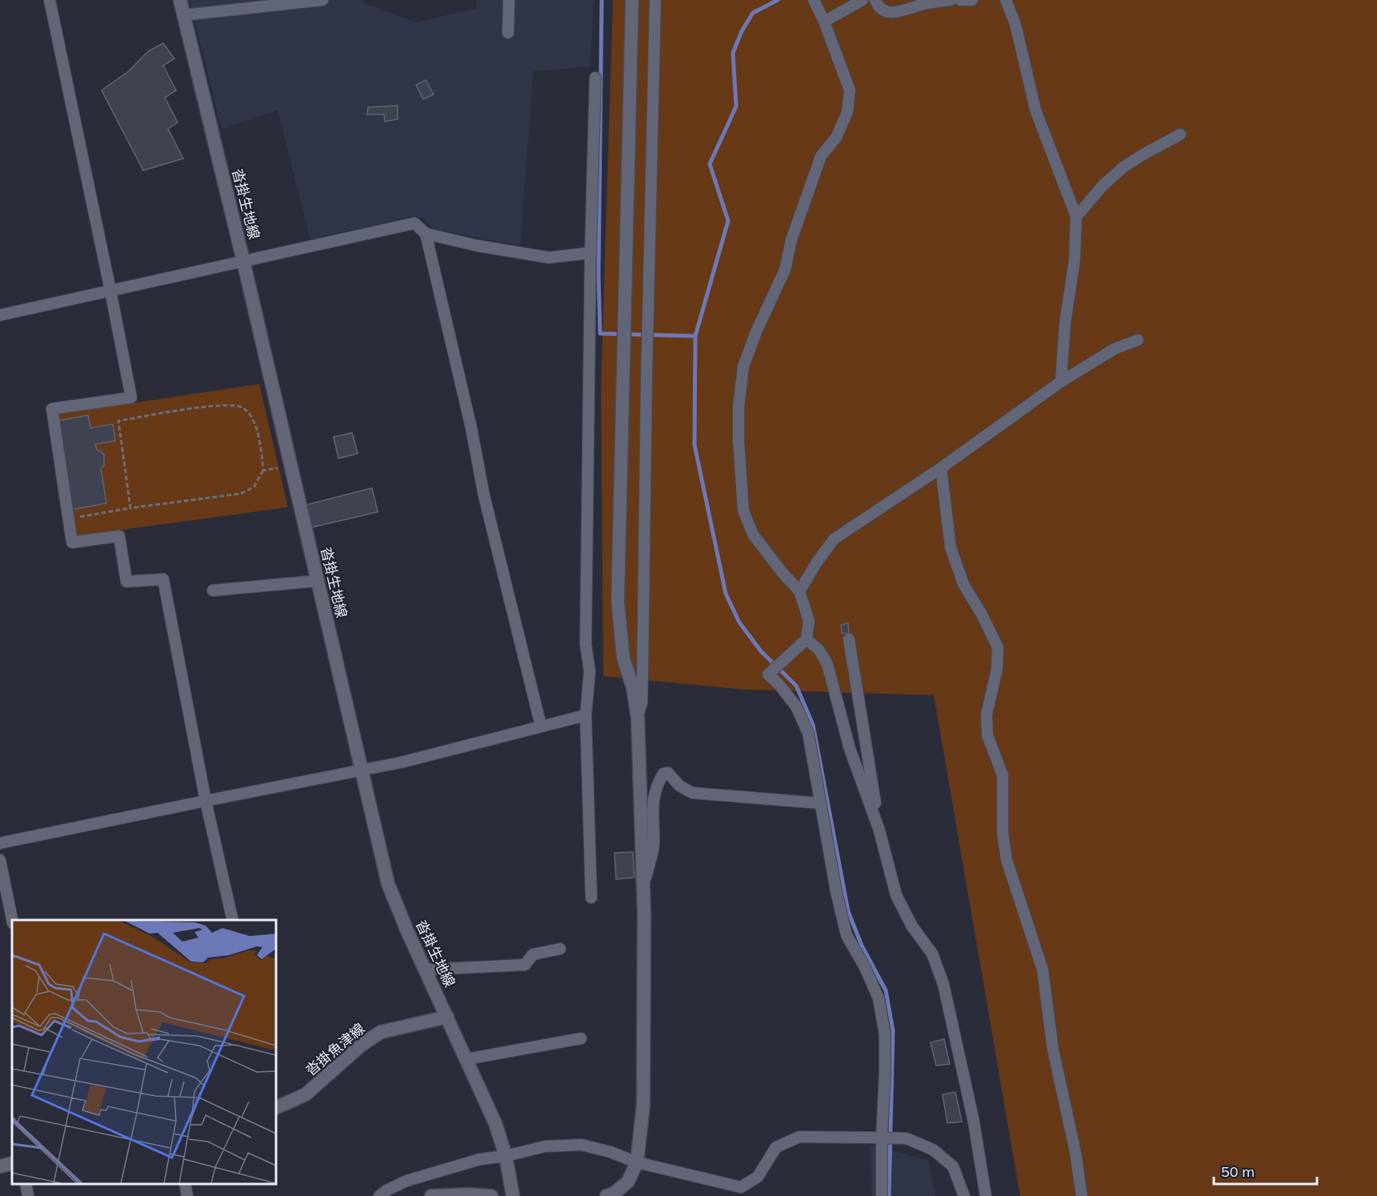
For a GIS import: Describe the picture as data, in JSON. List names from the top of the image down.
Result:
{
  "streets": {
    "main road": ["沓掛生地線", "沓掛魚津線"]
  },
  "crossings": [
    ["沓掛生地線", "沓掛魚津線"]
  ],
  "scale_bar": "50 m"
}
